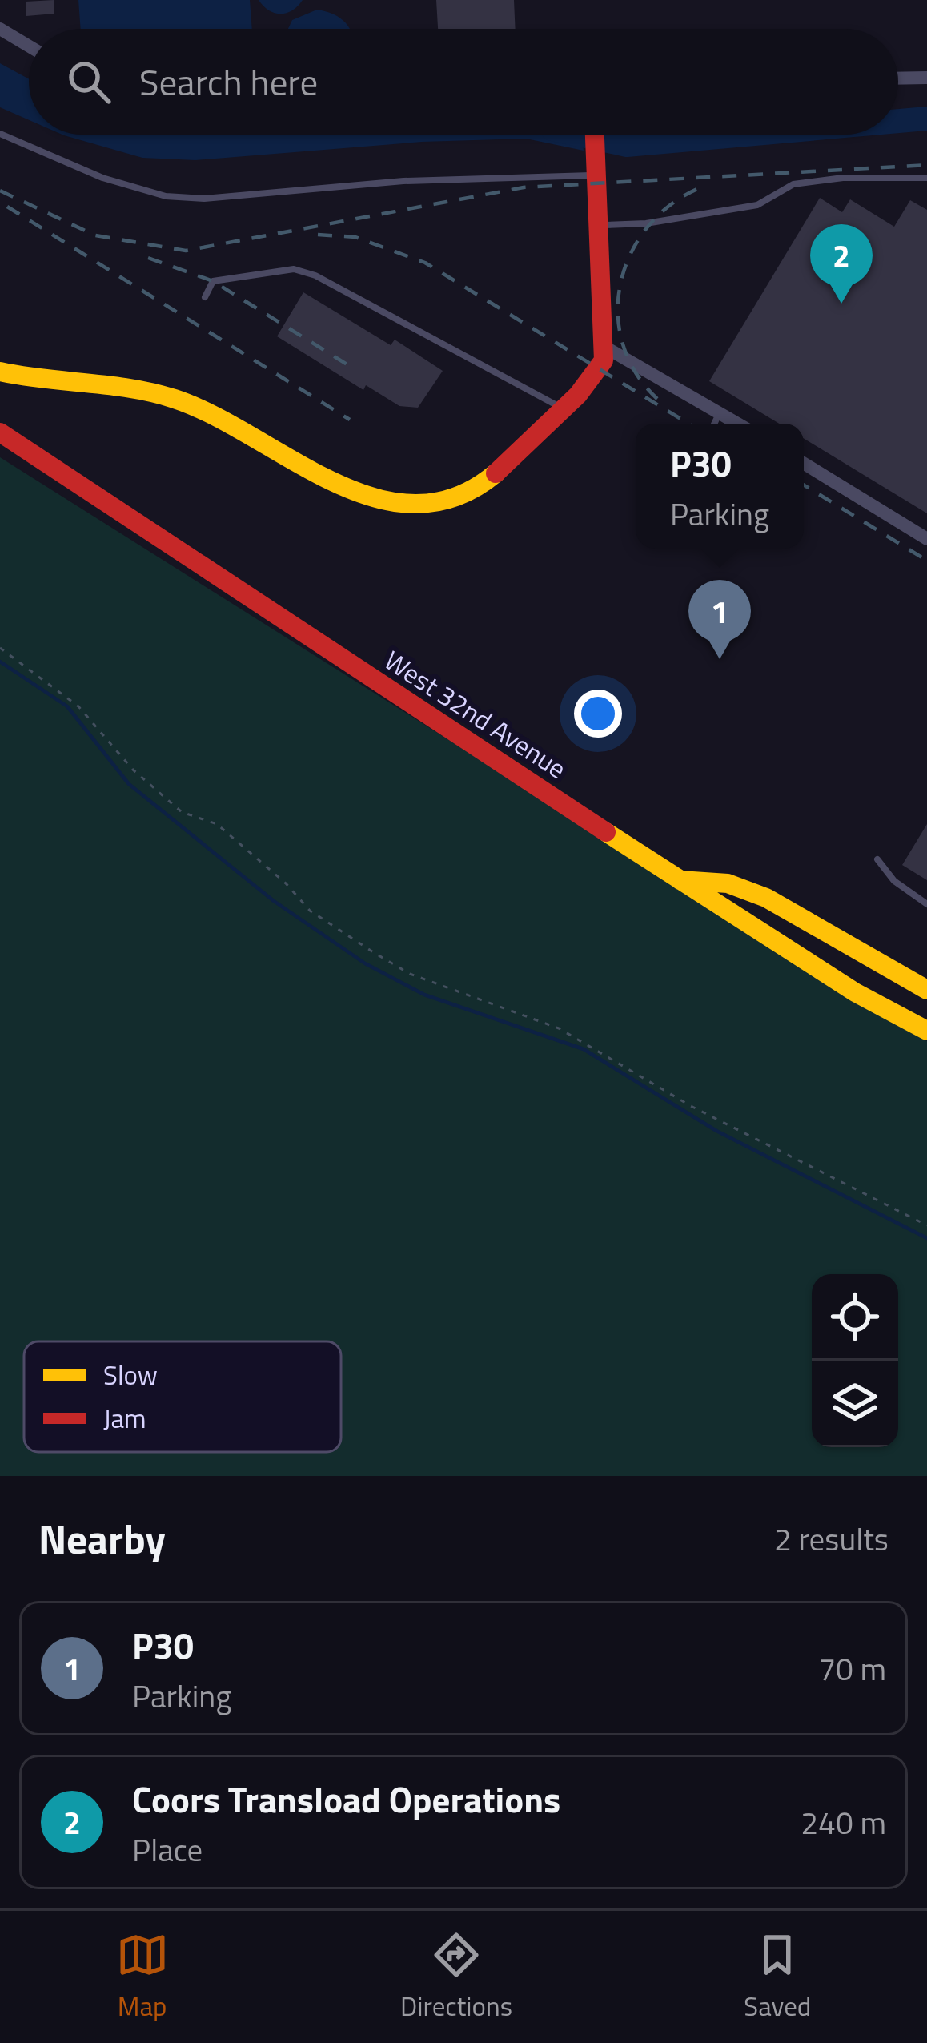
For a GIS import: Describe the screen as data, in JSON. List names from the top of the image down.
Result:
{
  "streets": {
    "street": ["West 32nd Avenue"]
  },
  "legend": ["Slow", "Jam"],
  "page": {
    "search": "Search here",
    "pins": ["2", "1"],
    "popup": ["P30", "Parking"],
    "heading": ["Nearby", "2 results"],
    "list": [
      {
        "mark": "1",
        "name": "P30",
        "note": "Parking",
        "value": "70 m"
      },
      {
        "mark": "2",
        "name": "Coors Transload Operations",
        "note": "Place",
        "value": "240 m"
      }
    ],
    "nav": ["Map", "Directions", "Saved"]
  }
}
